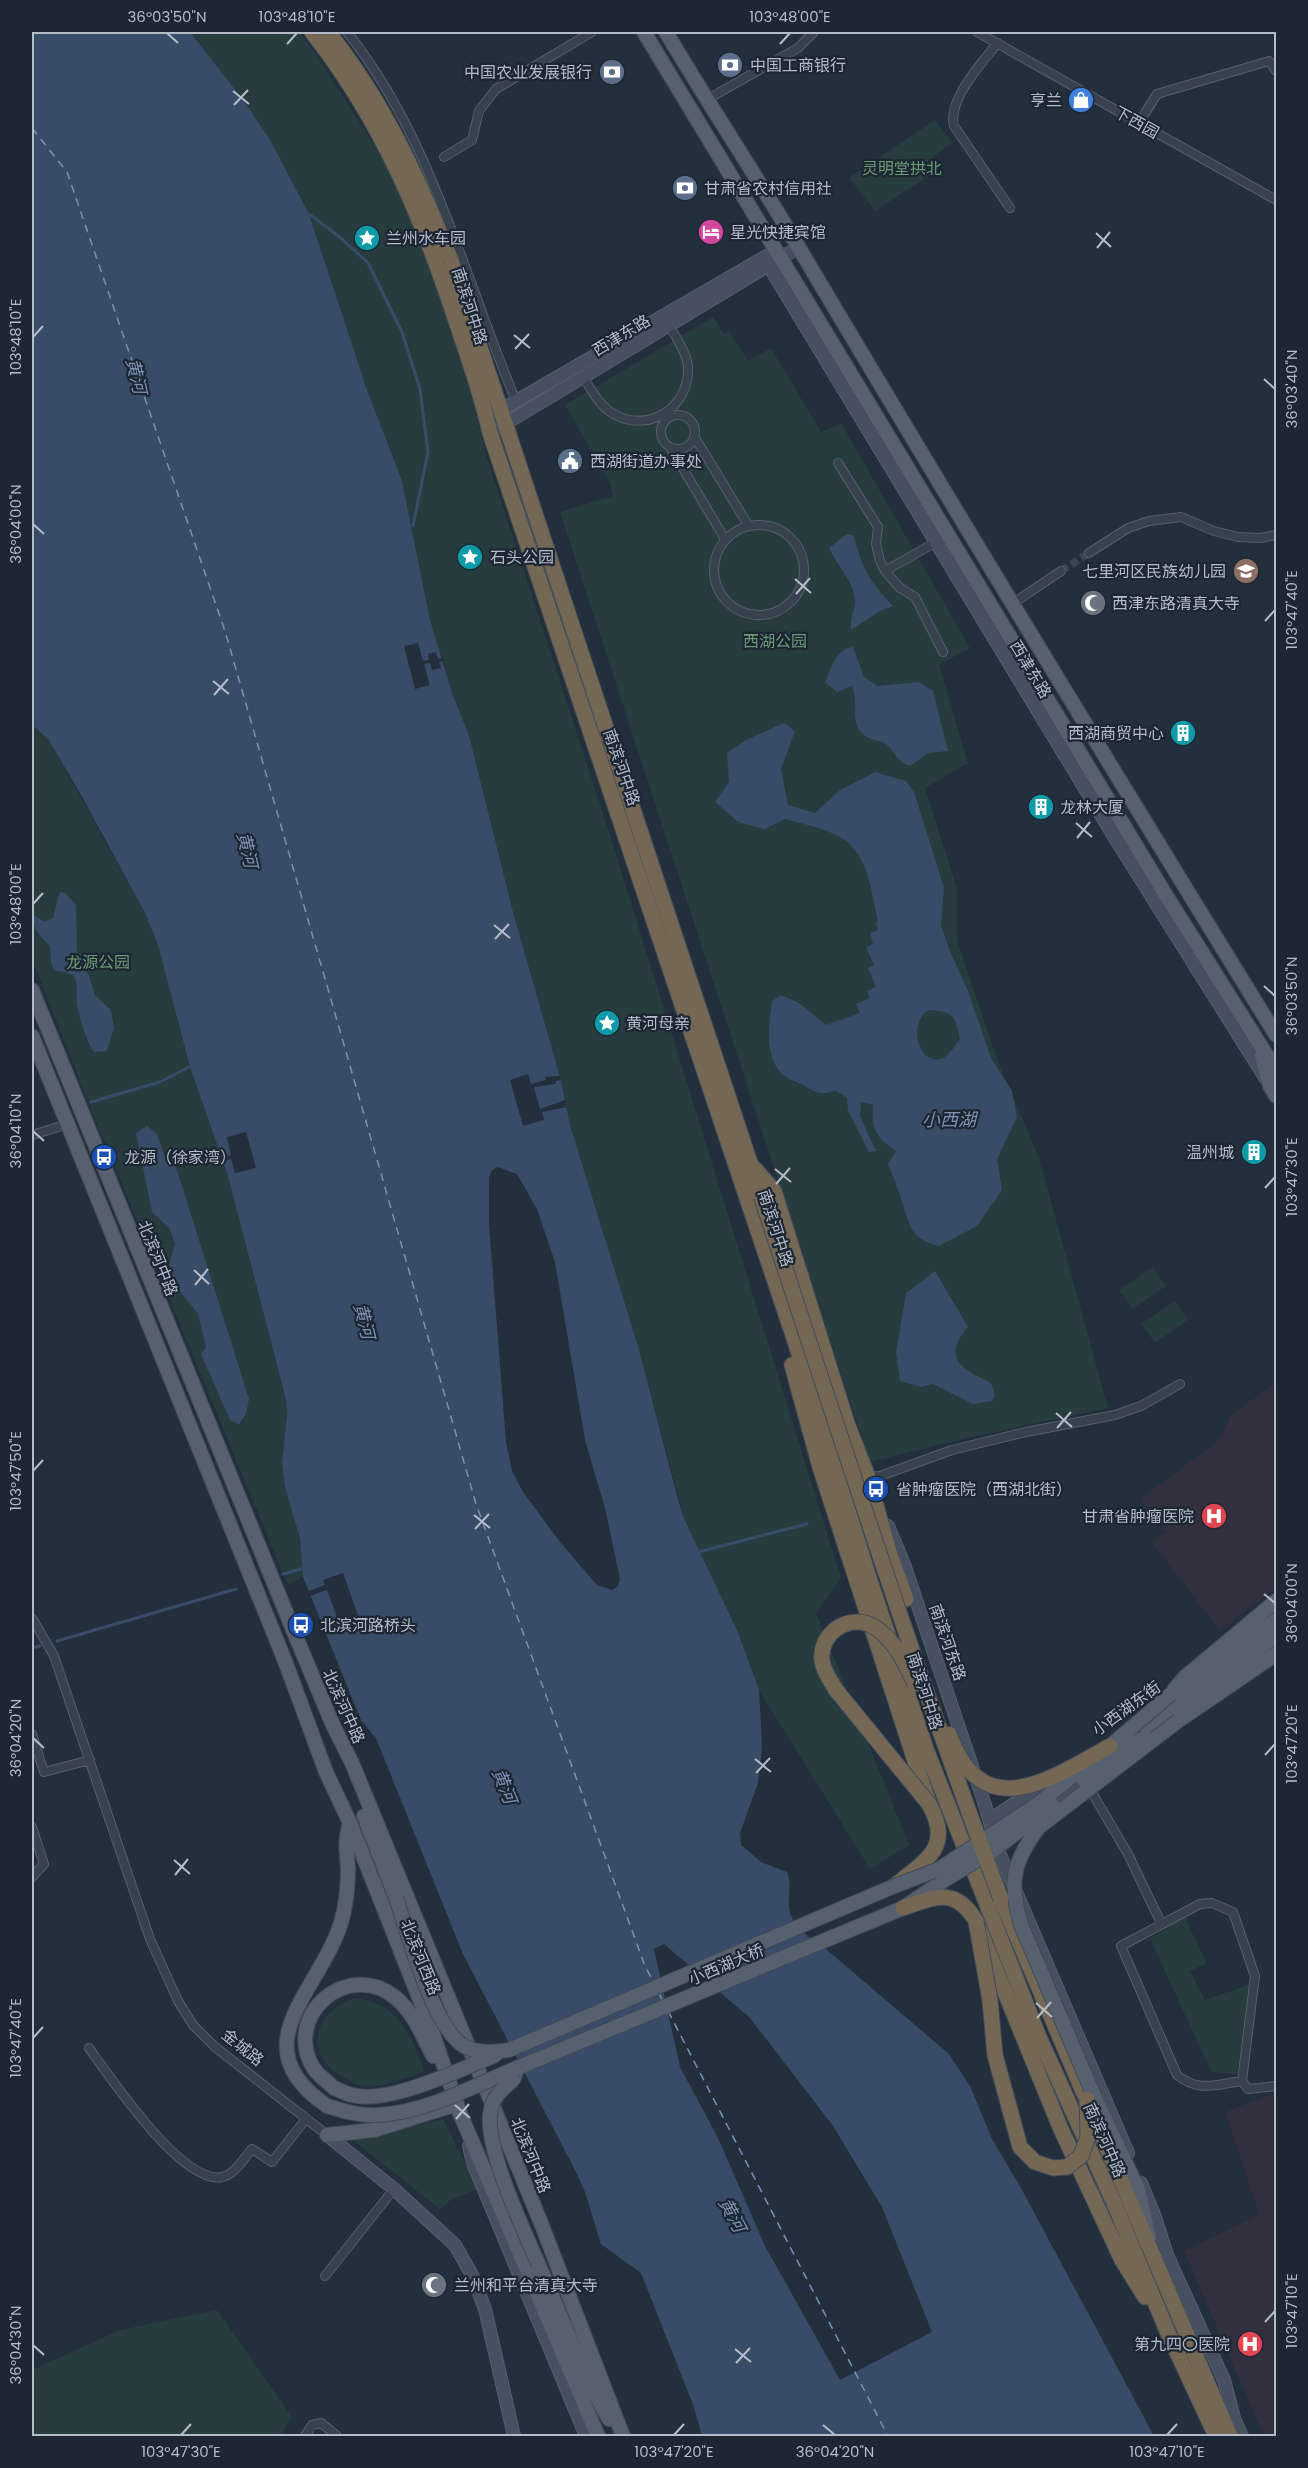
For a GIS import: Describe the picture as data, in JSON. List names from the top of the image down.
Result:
{
  "streets": {
    "highway": ["南滨河中路"],
    "main road": [
      "西津东路",
      "北滨河中路",
      "北滨河西路",
      "小西湖大桥"
    ],
    "street": [
      "下西园",
      "南滨河东路",
      "小西湖东街",
      "金城路"
    ]
  },
  "crossings": [
    ["南滨河中路", "西津东路"],
    ["南滨河中路", "南滨河东路"],
    ["南滨河中路", "小西湖东街"],
    ["北滨河中路", "北滨河西路"],
    ["北滨河中路", "小西湖大桥"],
    ["南滨河东路", "小西湖东街"],
    ["北滨河西路", "小西湖大桥"]
  ],
  "water": ["黄河", "小西湖"],
  "parks": ["灵明堂拱北", "西湖公园", "龙源公园"],
  "places": {
    "bank": ["中国工商银行", "中国农业发展银行", "甘肃省农村信用社"],
    "shop": ["亨兰"],
    "hotel": ["星光快捷宾馆"],
    "place": ["兰州水车园", "石头公园", "黄河母亲"],
    "public building": ["西湖街道办事处"],
    "school or university": ["七里河区民族幼儿园"],
    "mosque": ["西津东路清真大寺", "兰州和平台清真大寺"],
    "building": ["西湖商贸中心", "龙林大厦", "温州城"],
    "bus stop": ["龙源（徐家湾）", "省肿瘤医院（西湖北街）", "北滨河路桥头"],
    "hospital": ["甘肃省肿瘤医院", "第九四〇医院"]
  },
  "coordinates": [
    "36°03'50\"N",
    "103°48'10\"E",
    "103°48'00\"E",
    "36°03'40\"N",
    "36°04'00\"N",
    "103°47'40\"E",
    "36°04'10\"N",
    "103°47'30\"E",
    "103°47'50\"E",
    "36°04'20\"N",
    "103°47'20\"E",
    "103°47'10\"E",
    "36°04'30\"N"
  ]
}
